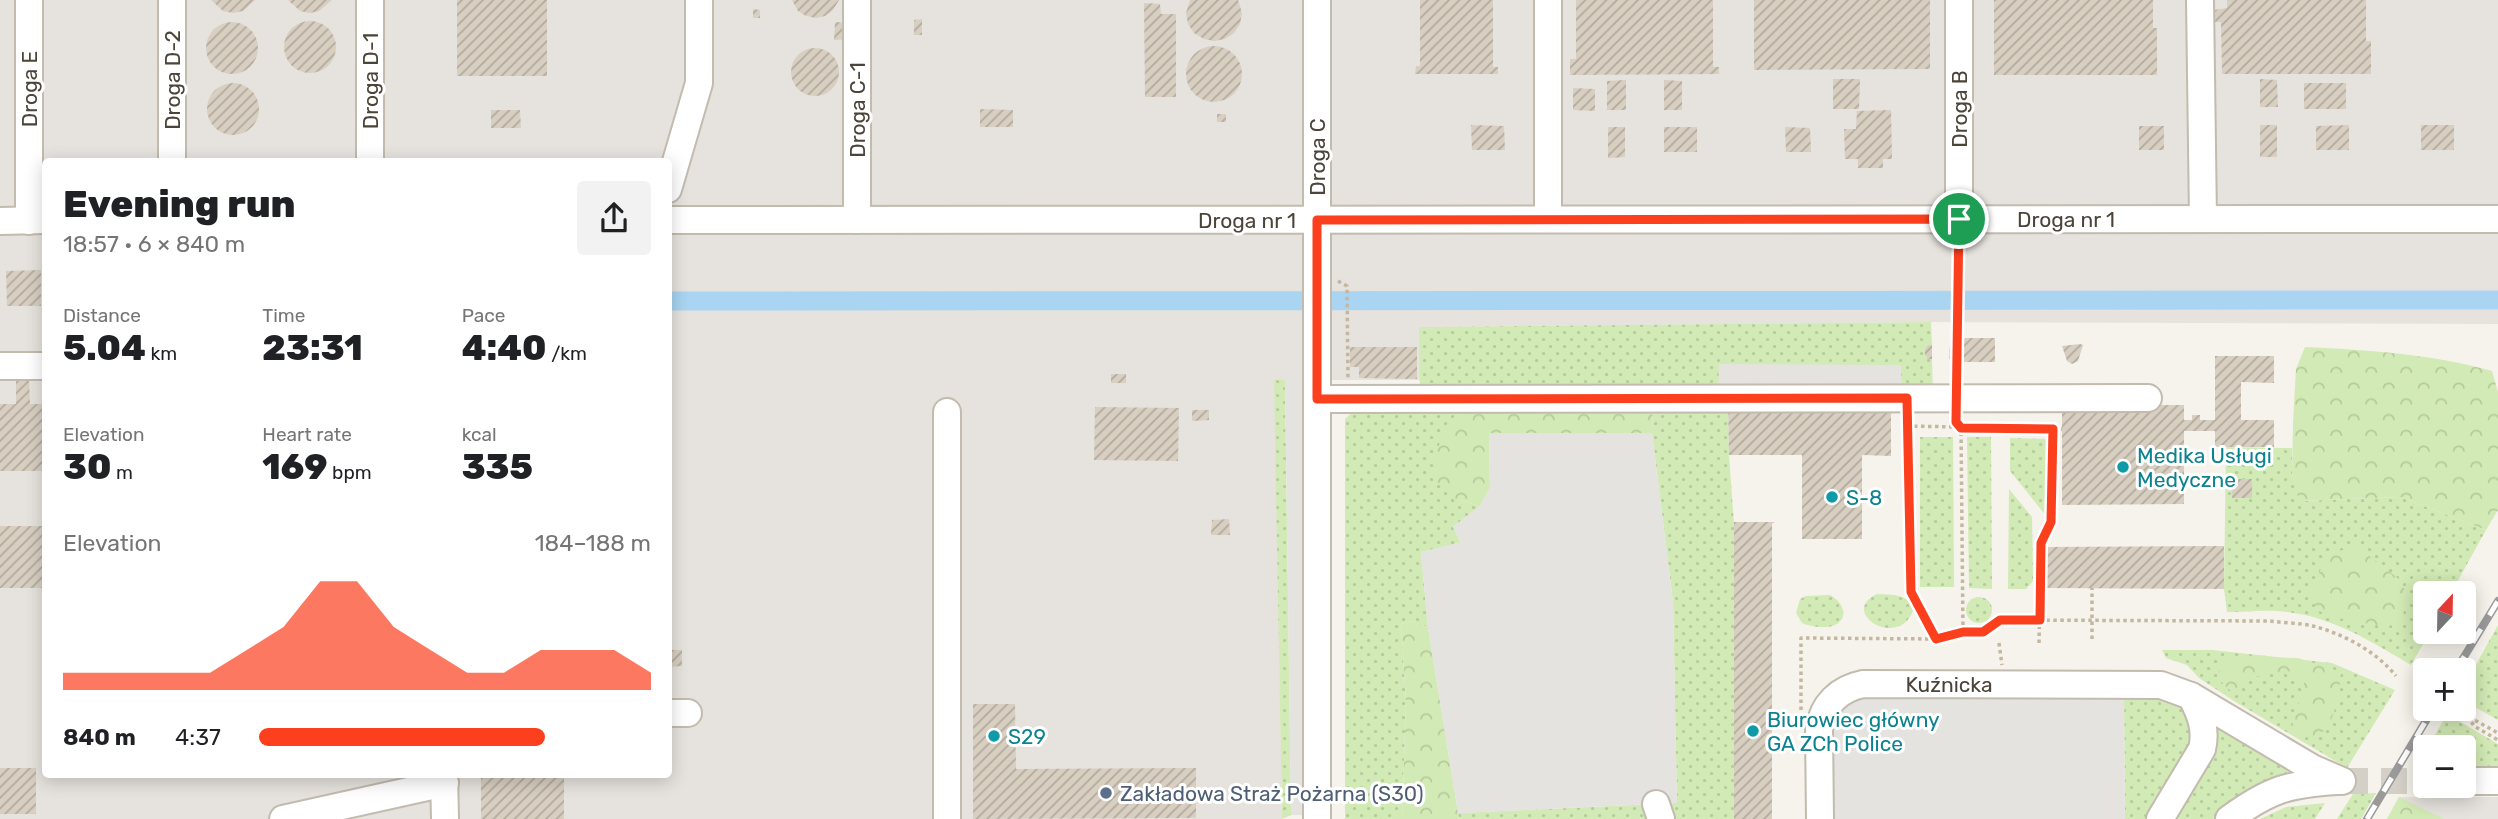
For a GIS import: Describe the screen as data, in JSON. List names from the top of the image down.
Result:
{
  "streets": {
    "street": [
      "Droga D-2",
      "Droga D-1",
      "Droga E",
      "Droga B",
      "Droga C-1",
      "Droga C",
      "Droga nr 1",
      "Kuźnicka"
    ]
  },
  "crossings": [
    ["Droga B", "Droga nr 1"],
    ["Droga C-1", "Droga nr 1"],
    ["Droga C", "Droga nr 1"]
  ],
  "places": [
    "Medika Usługi Medyczne",
    "S-8",
    "Biurowiec główny GA ZCh Police",
    "S29",
    "Zakładowa Straż Pożarna (S30)"
  ],
  "north": "top",
  "page": {
    "heading": ["Evening run", "18:57 · 6 × 840 m"],
    "stats": [
      ["Distance", "5.04 km"],
      ["Time", "23:31"],
      ["Pace", "4:40 /km"],
      ["Elevation", "30 m"],
      ["Heart rate", "169 bpm"],
      ["kcal", "335"]
    ],
    "chart": ["Elevation", "184–188 m"],
    "map_buttons": ["+", "−"],
    "list": [
      {
        "name": "840 m",
        "note": "4:37"
      }
    ]
  }
}
